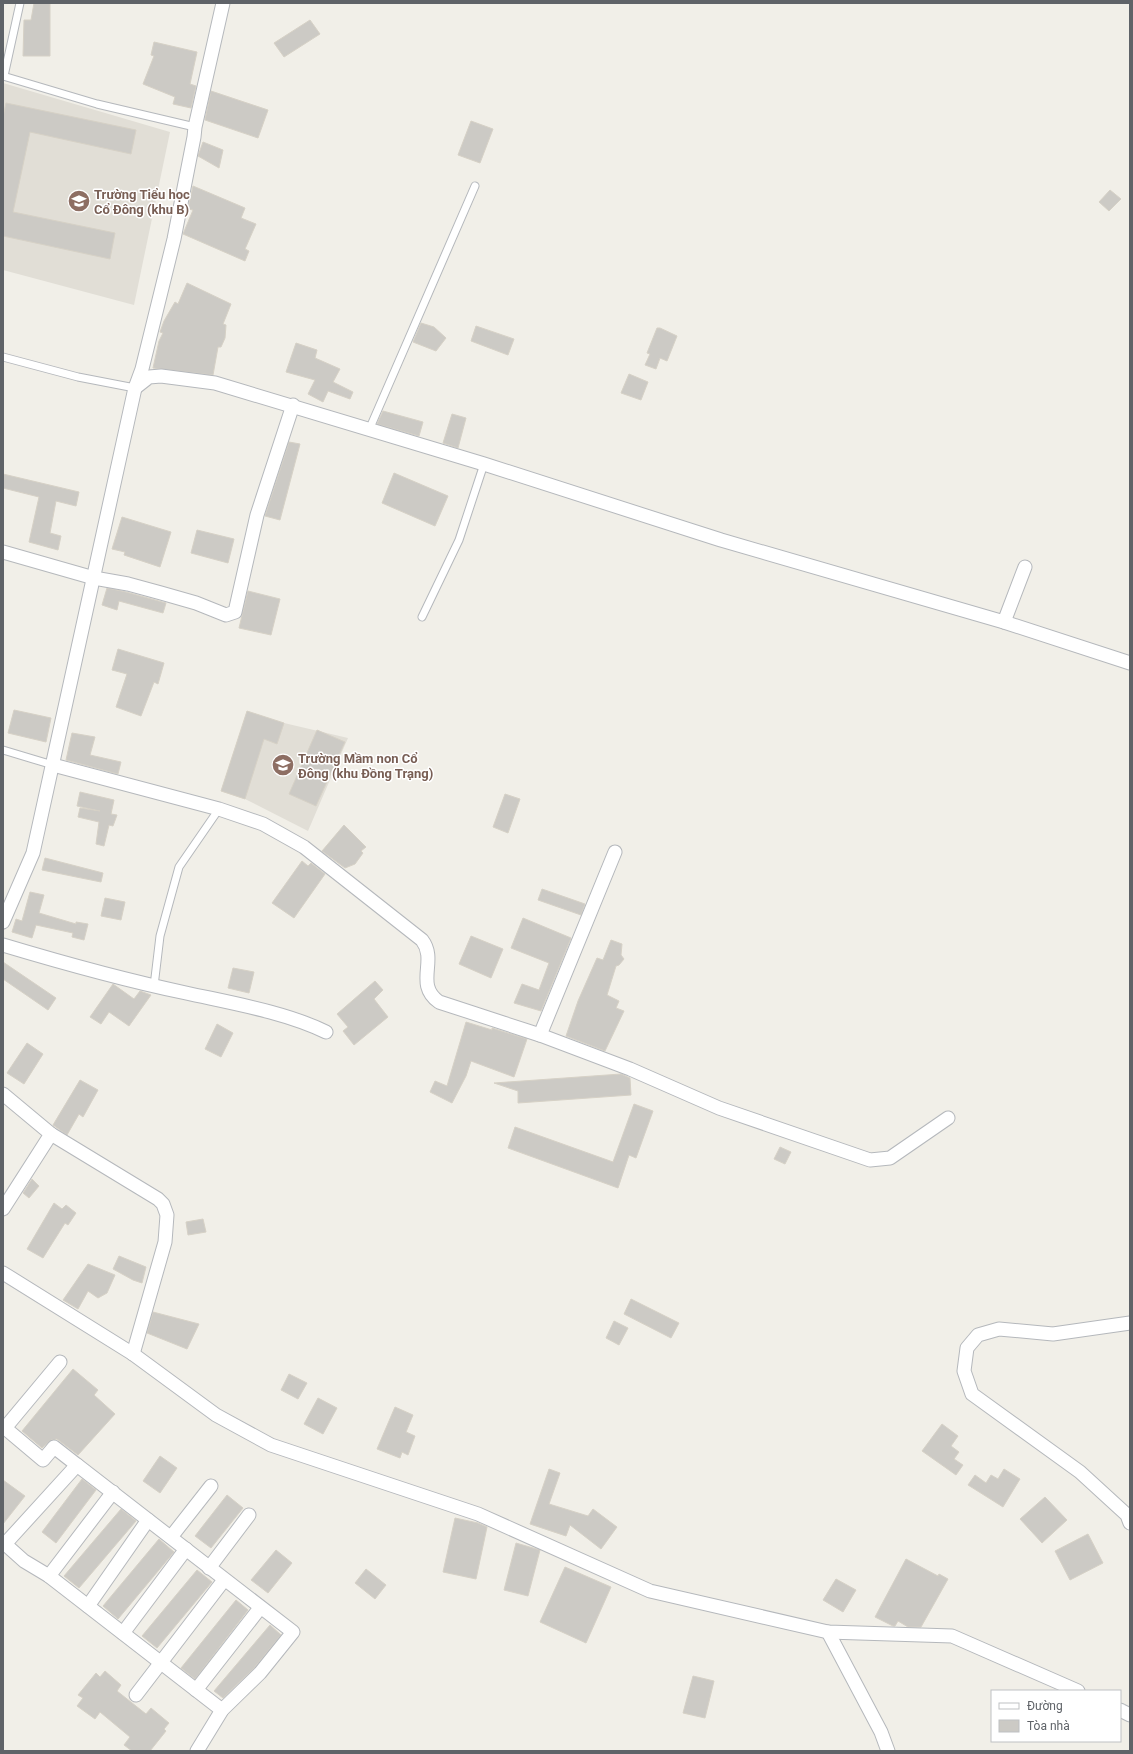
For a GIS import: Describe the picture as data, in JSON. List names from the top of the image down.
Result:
{
  "places": {
    "school or university": ["Trường Tiểu học Cổ Đông (khu B)", "Trường Mầm non Cổ Đông (khu Đồng Trạng)"]
  },
  "legend": ["Đường", "Tòa nhà"]
}
